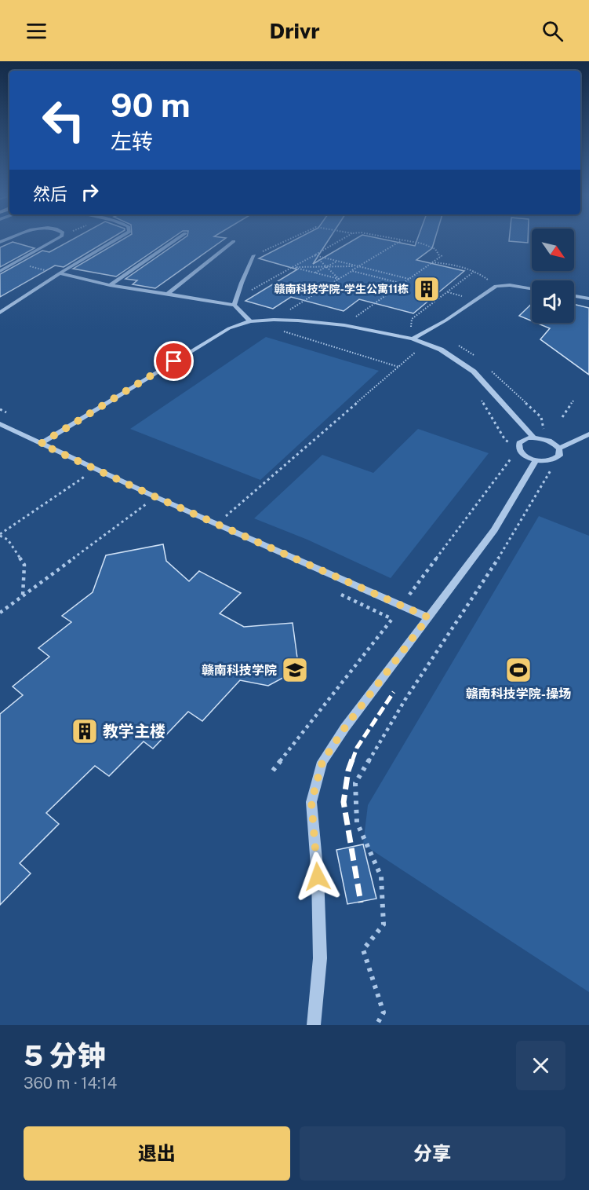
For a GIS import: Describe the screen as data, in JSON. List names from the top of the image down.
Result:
{
  "places": {
    "building": ["赣南科技学院-学生公寓11栋", "教学主楼"],
    "school or university": ["赣南科技学院"],
    "sports": ["赣南科技学院-操场"]
  },
  "north": "bottom right",
  "page": {
    "header": "Drivr",
    "turn": ["90 m", "左转"],
    "then": "然后",
    "heading": ["5 分钟", "360 m · 14:14"],
    "buttons": ["退出", "分享"]
  }
}
